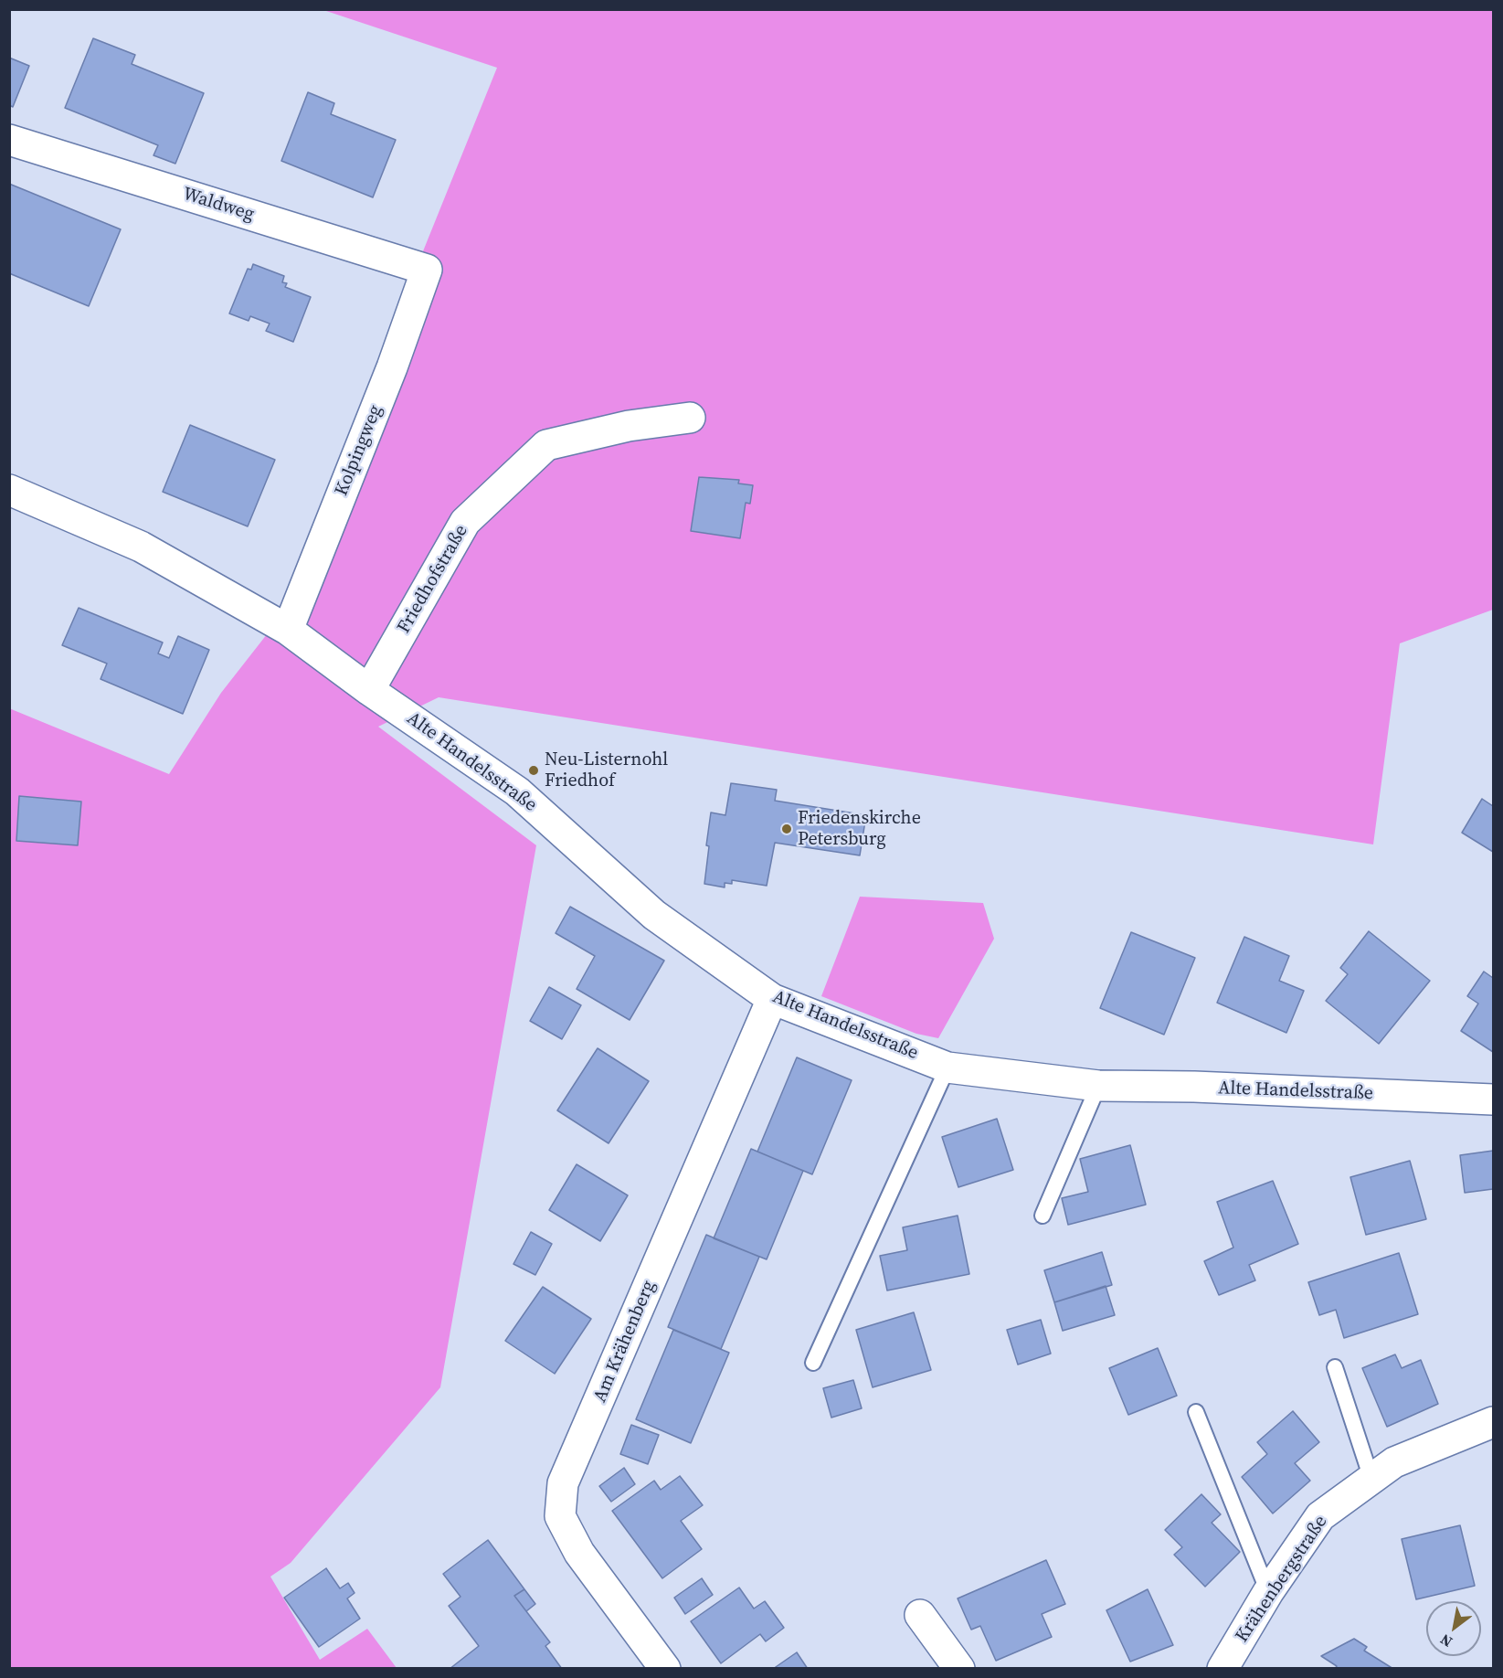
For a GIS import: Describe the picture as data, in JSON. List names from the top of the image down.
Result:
{
  "streets": {
    "street": [
      "Waldweg",
      "Kolpingweg",
      "Friedhofstraße",
      "Alte Handelsstraße",
      "Am Krähenberg",
      "Krähenbergstraße"
    ]
  },
  "crossings": [
    ["Waldweg", "Kolpingweg"],
    ["Kolpingweg", "Alte Handelsstraße"],
    ["Friedhofstraße", "Alte Handelsstraße"],
    ["Alte Handelsstraße", "Am Krähenberg"]
  ],
  "places": ["Neu-Listernohl Friedhof", "Friedenskirche Petersburg"],
  "north": "bottom left"
}
